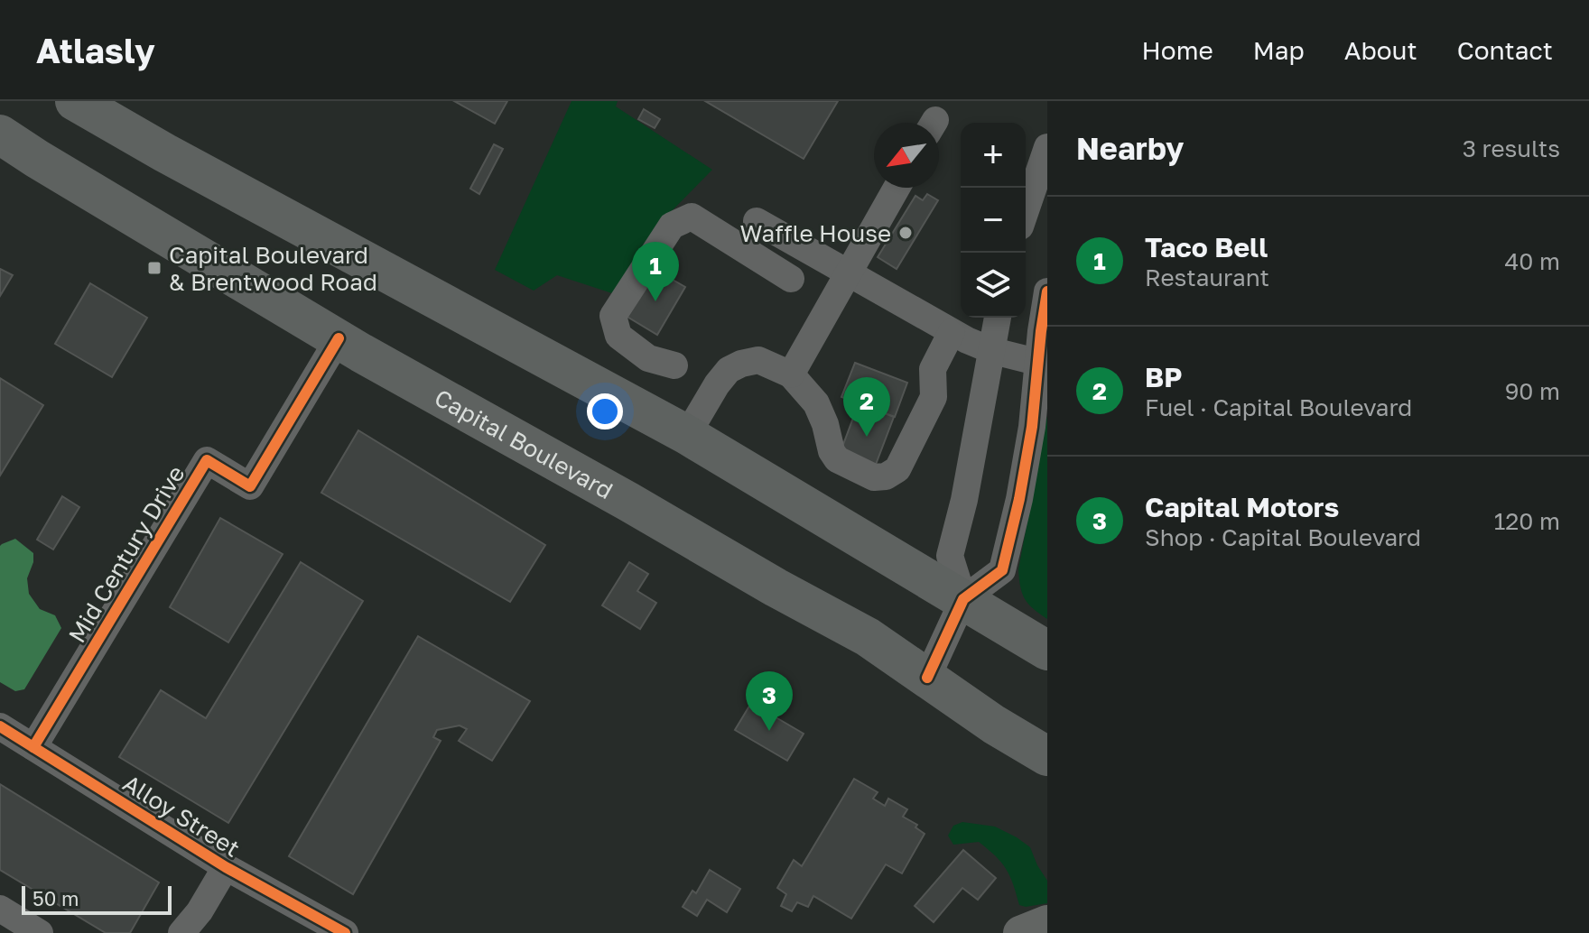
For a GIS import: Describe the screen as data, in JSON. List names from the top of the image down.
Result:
{
  "streets": {
    "highway": ["Capital Boulevard"],
    "street": ["Mid Century Drive", "Alloy Street"]
  },
  "crossings": [
    ["Capital Boulevard", "Mid Century Drive"],
    ["Mid Century Drive", "Alloy Street"]
  ],
  "places": {
    "other": ["Waffle House"],
    "transit": ["Capital Boulevard & Brentwood Road"]
  },
  "scale_bar": "50 m",
  "north": "bottom left",
  "page": {
    "header": "Atlasly",
    "nav": [
      "Home",
      "Map",
      "About",
      "Contact"
    ],
    "heading": ["Nearby", "3 results"],
    "map_buttons": ["+", "−"],
    "list": [
      {
        "mark": "1",
        "name": "Taco Bell",
        "note": "Restaurant",
        "value": "40 m"
      },
      {
        "mark": "2",
        "name": "BP",
        "note": "Fuel · Capital Boulevard",
        "value": "90 m"
      },
      {
        "mark": "3",
        "name": "Capital Motors",
        "note": "Shop · Capital Boulevard",
        "value": "120 m"
      }
    ],
    "pins": ["1", "2", "3"],
    "scale": "50 m"
  }
}
